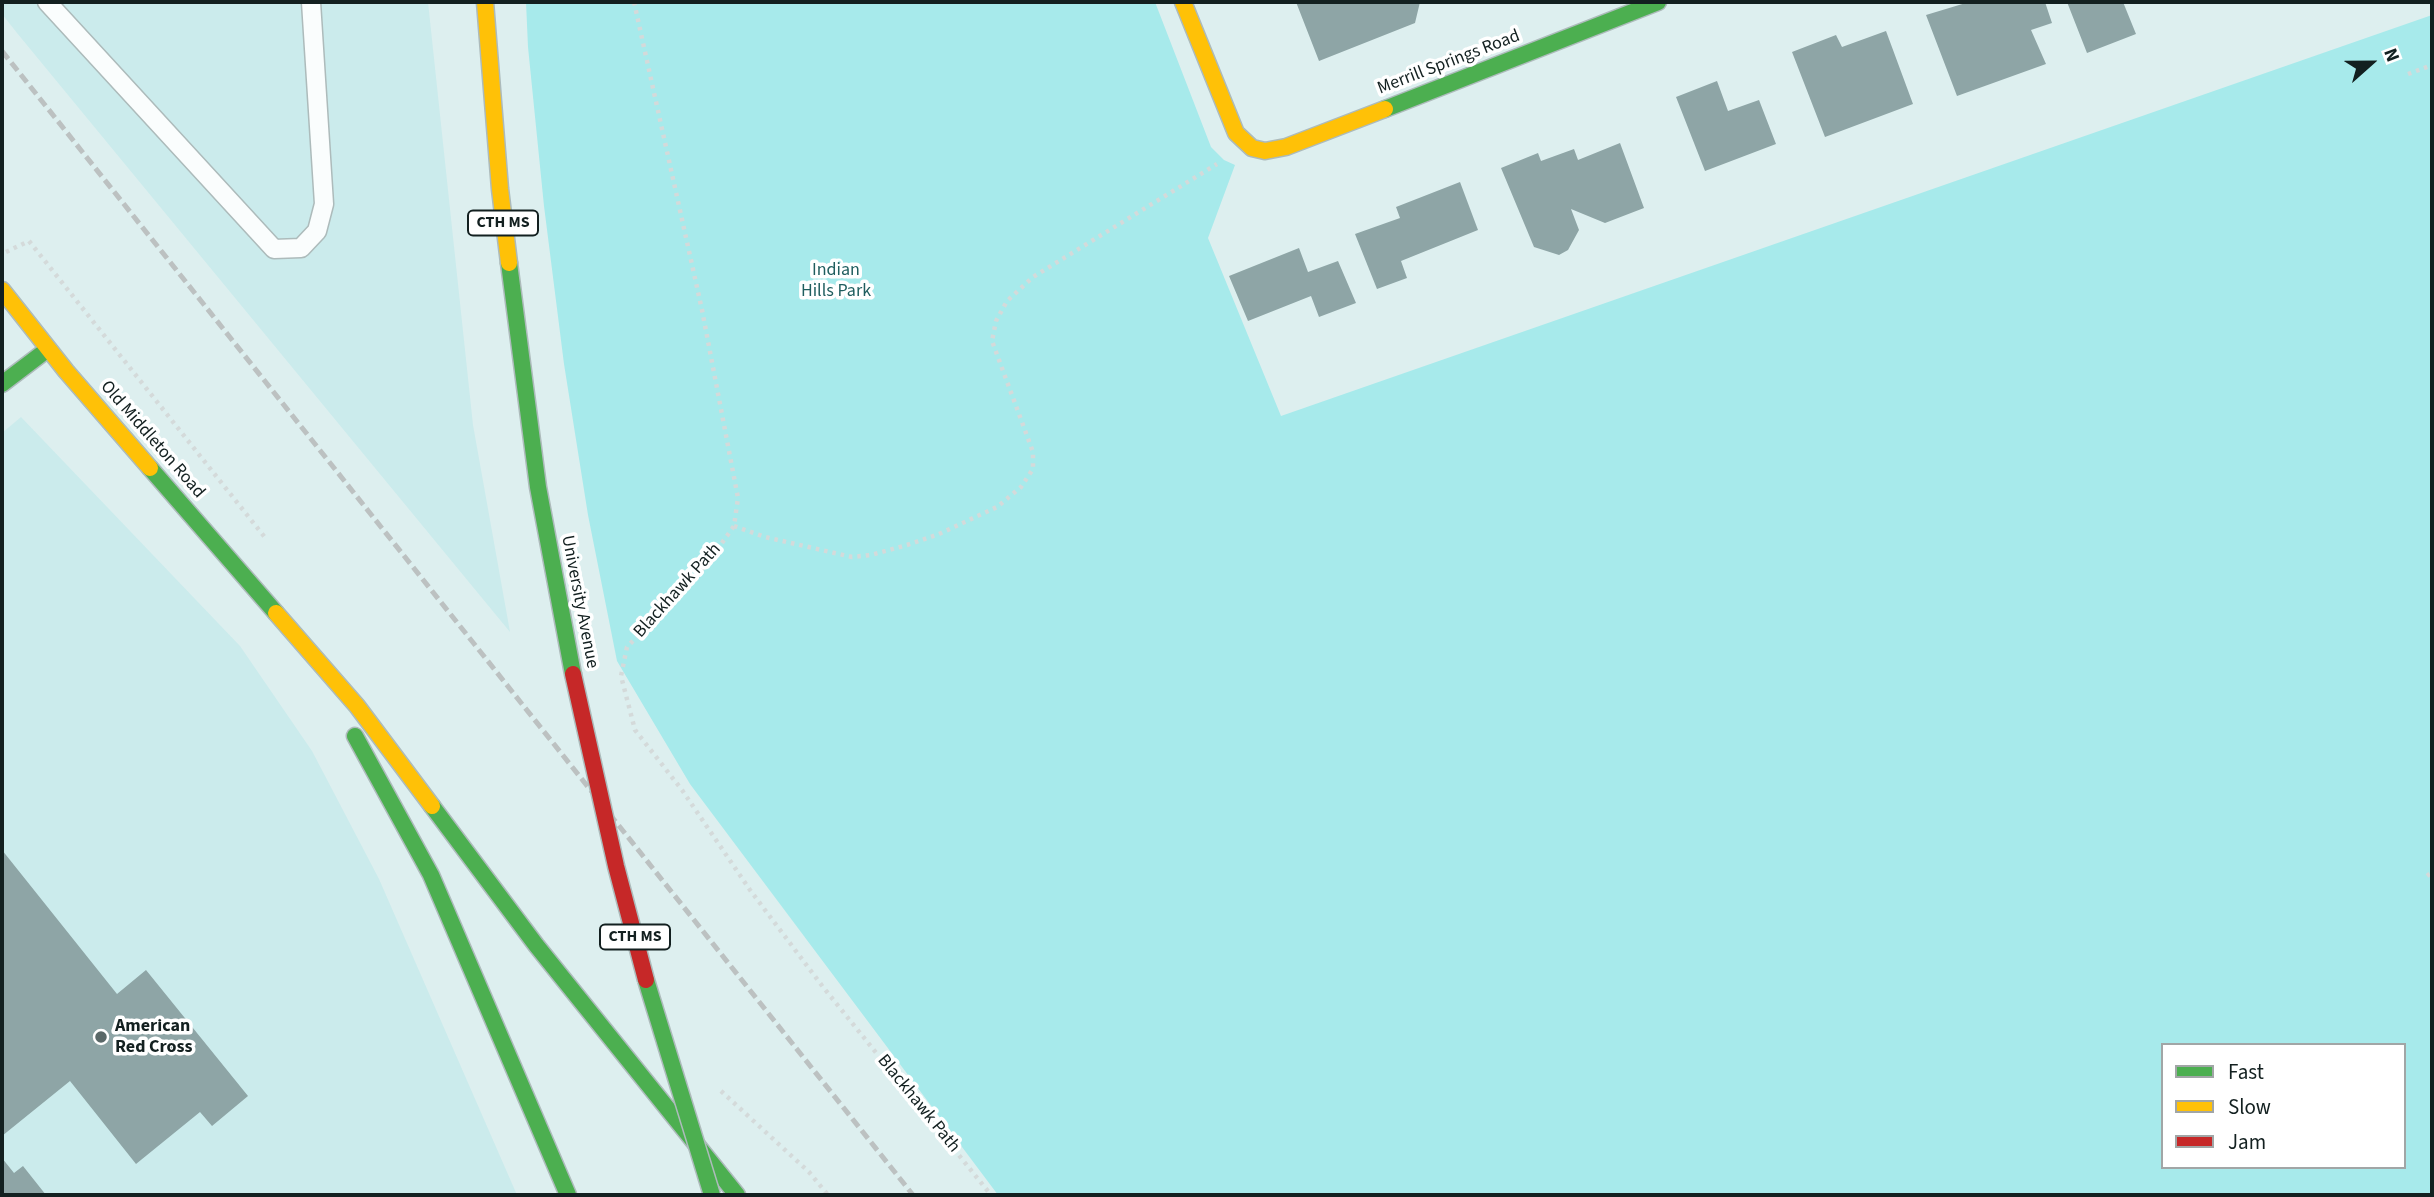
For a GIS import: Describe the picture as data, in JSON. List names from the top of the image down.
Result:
{
  "streets": {
    "main road": [
      "Merrill Springs Road",
      "CTH MS",
      "Old Middleton Road",
      "University Avenue"
    ],
    "path": ["Blackhawk Path"]
  },
  "parks": ["Indian Hills Park"],
  "places": ["American Red Cross"],
  "legend": ["Fast", "Slow", "Jam"],
  "north": "right"
}
